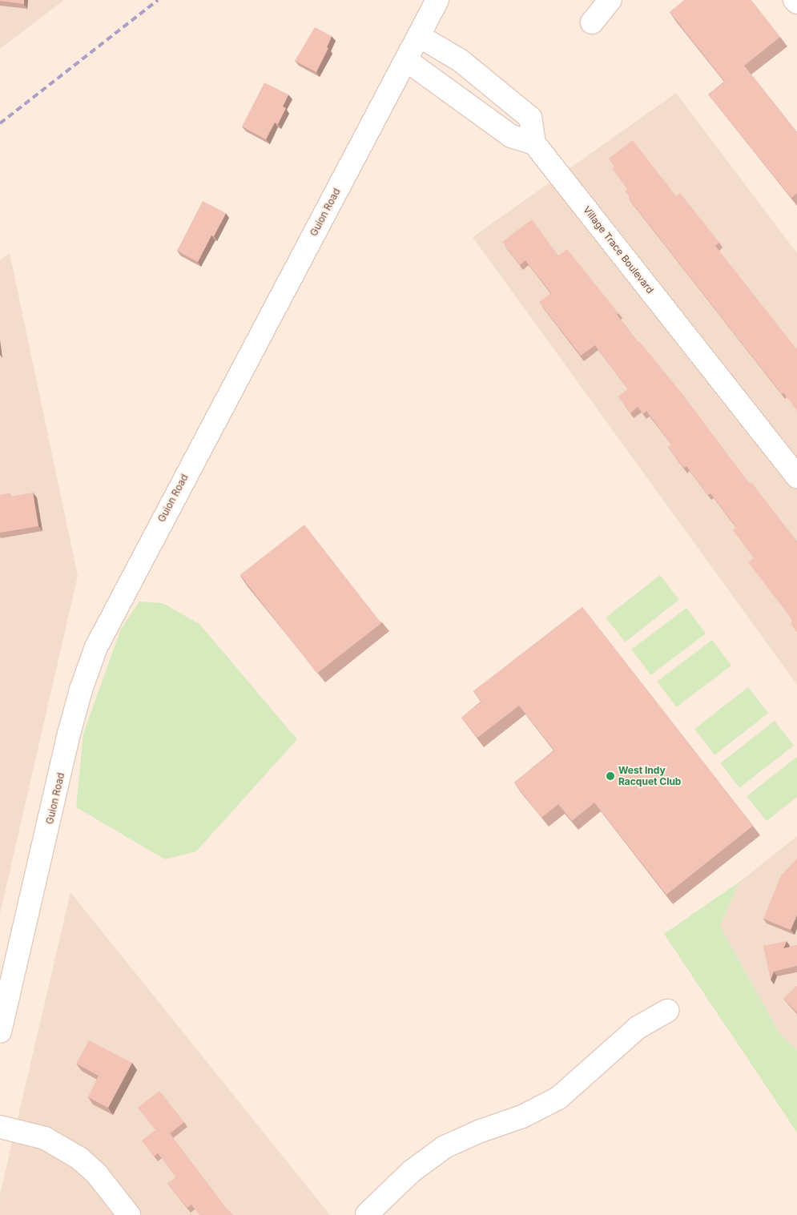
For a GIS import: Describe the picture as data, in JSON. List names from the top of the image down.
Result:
{
  "streets": {
    "street": ["Guion Road", "Village Trace Boulevard"]
  },
  "places": ["West Indy Racquet Club"]
}
